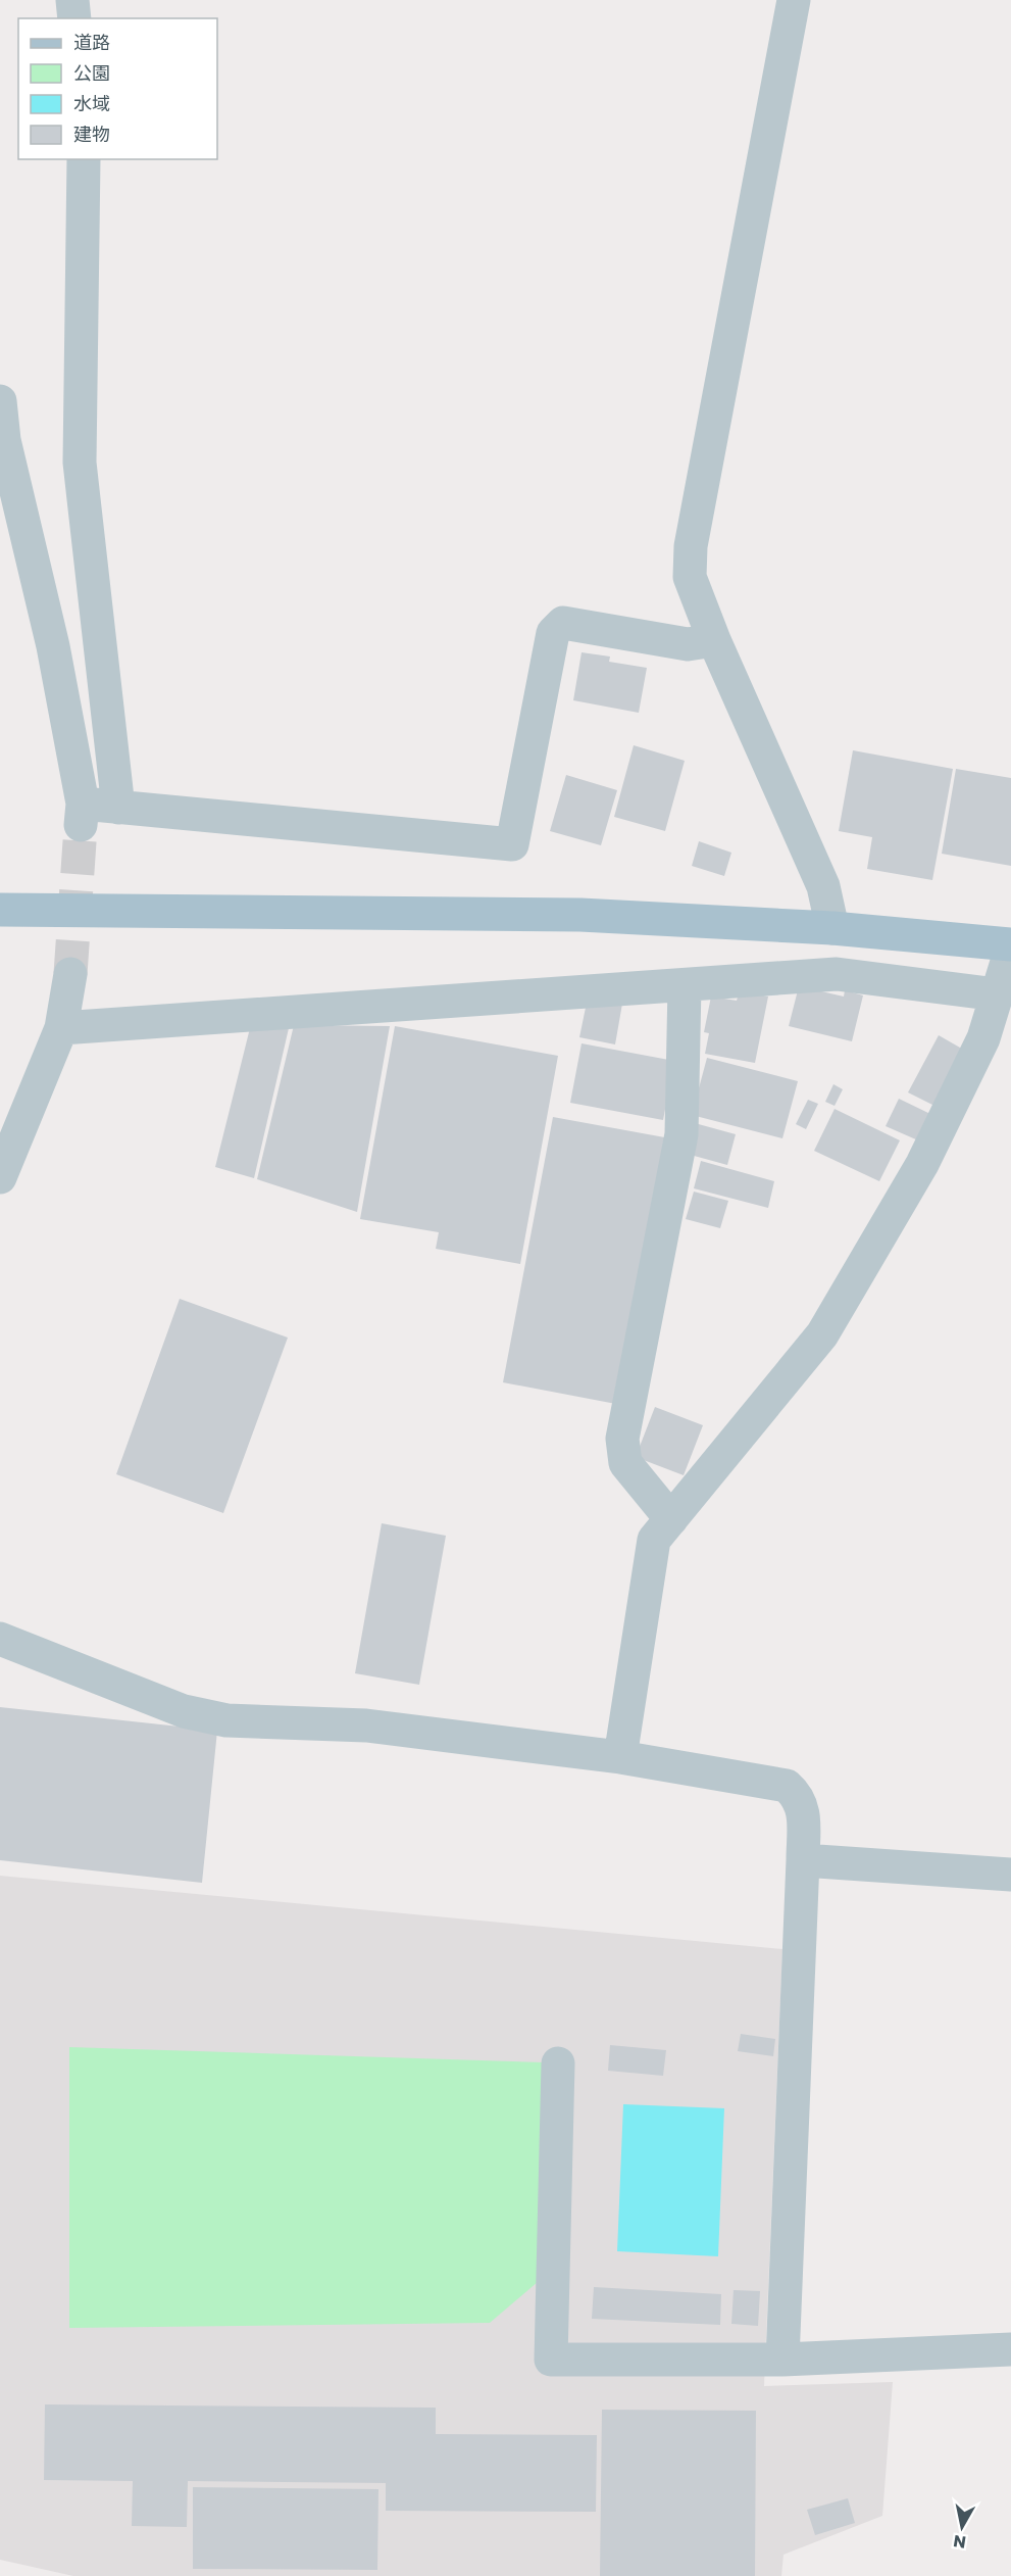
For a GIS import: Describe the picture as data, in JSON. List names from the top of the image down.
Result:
{
  "legend": [
    "道路",
    "公園",
    "水域",
    "建物"
  ],
  "north": "bottom"
}
